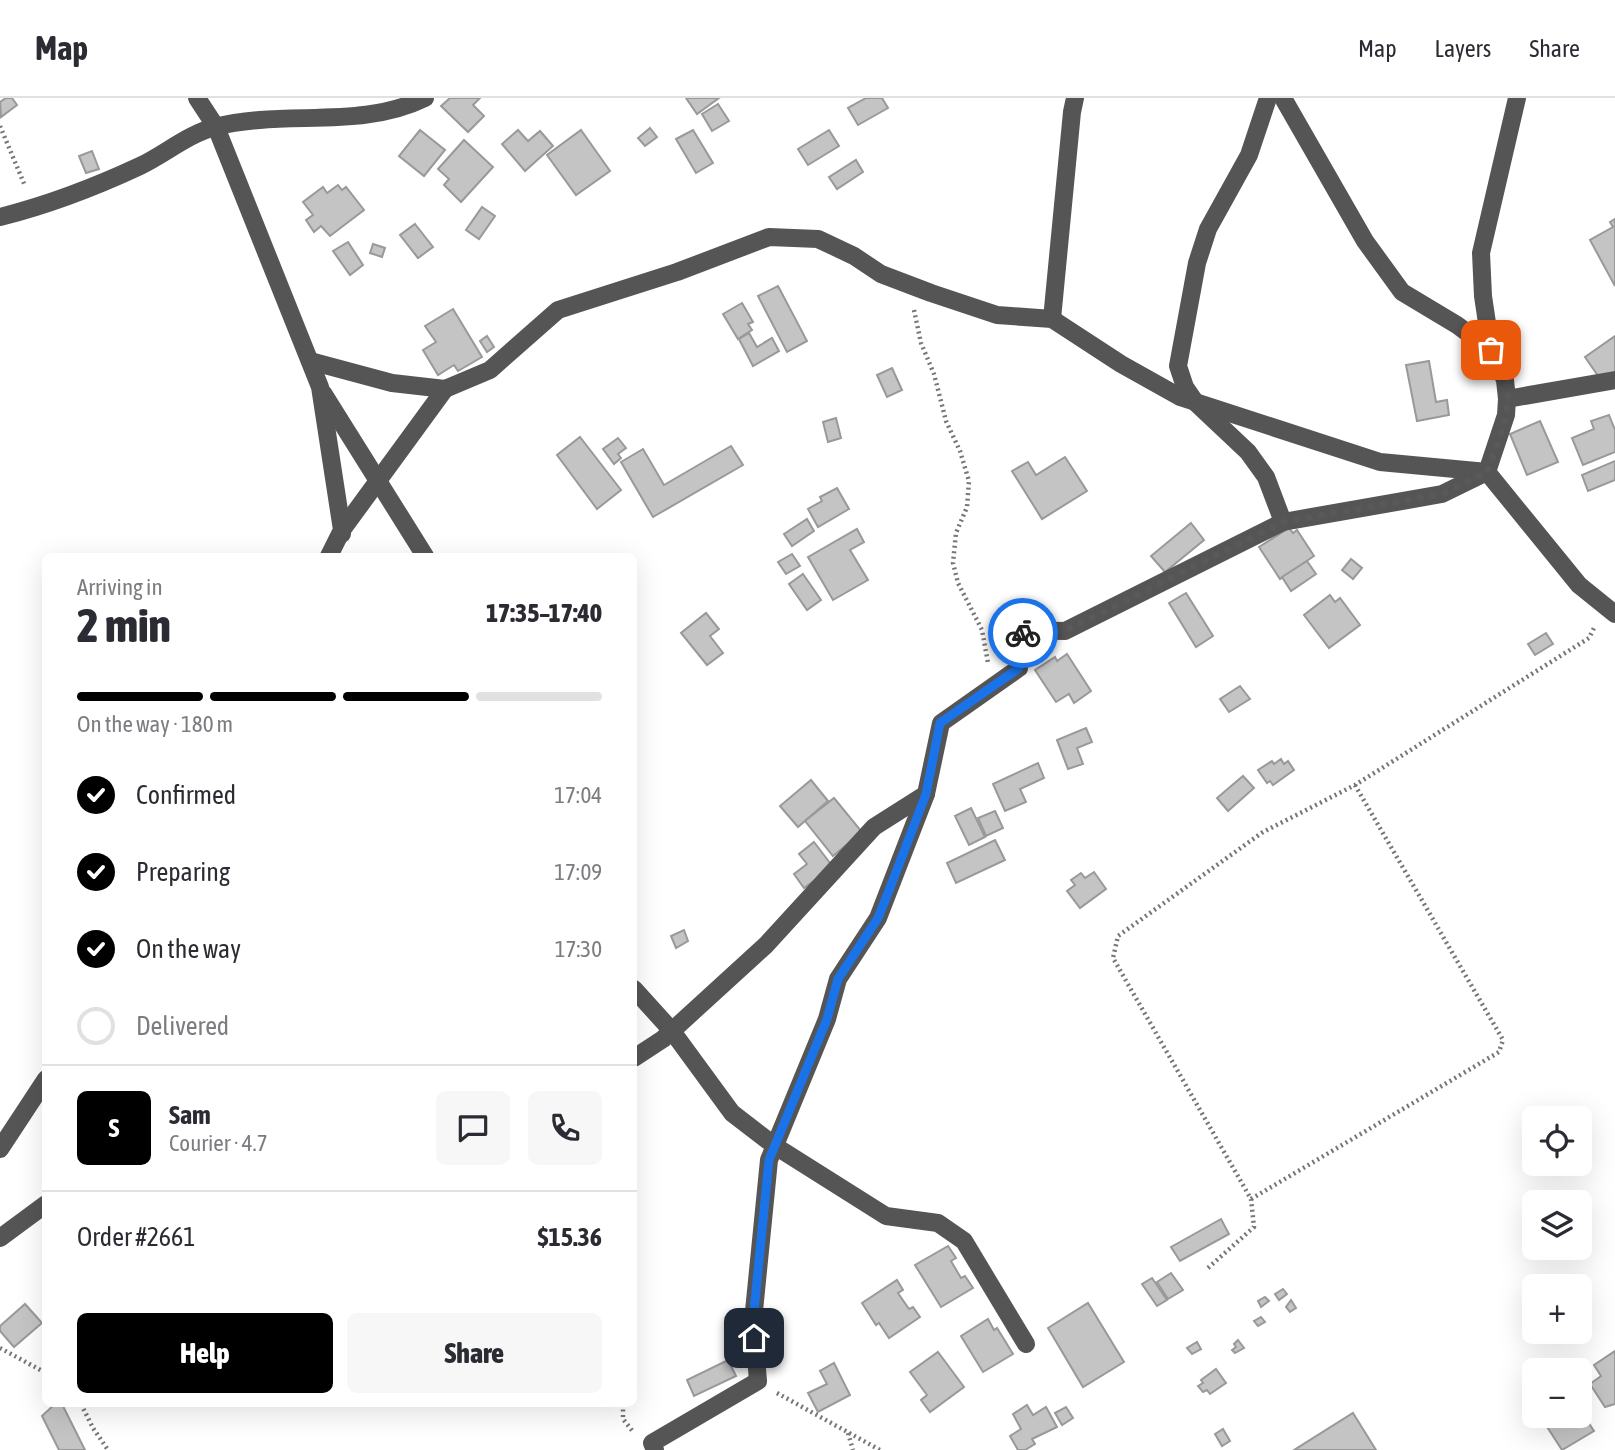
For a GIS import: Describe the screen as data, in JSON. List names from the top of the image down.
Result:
{
  "page": {
    "header": "Map",
    "nav": ["Map", "Layers", "Share"],
    "heading": ["2 min", "Arriving in", "17:35–17:40"],
    "panel": [
      "Sam",
      "Courier · 4.7",
      "Order #2661",
      "$15.36"
    ],
    "bar": "On the way · 180 m",
    "list": [
      ["Confirmed", "17:04"],
      ["Preparing", "17:09"],
      ["On the way", "17:30"],
      "Delivered"
    ],
    "round": "S",
    "map_buttons": ["+", "−"],
    "buttons": ["Help", "Share"]
  }
}
